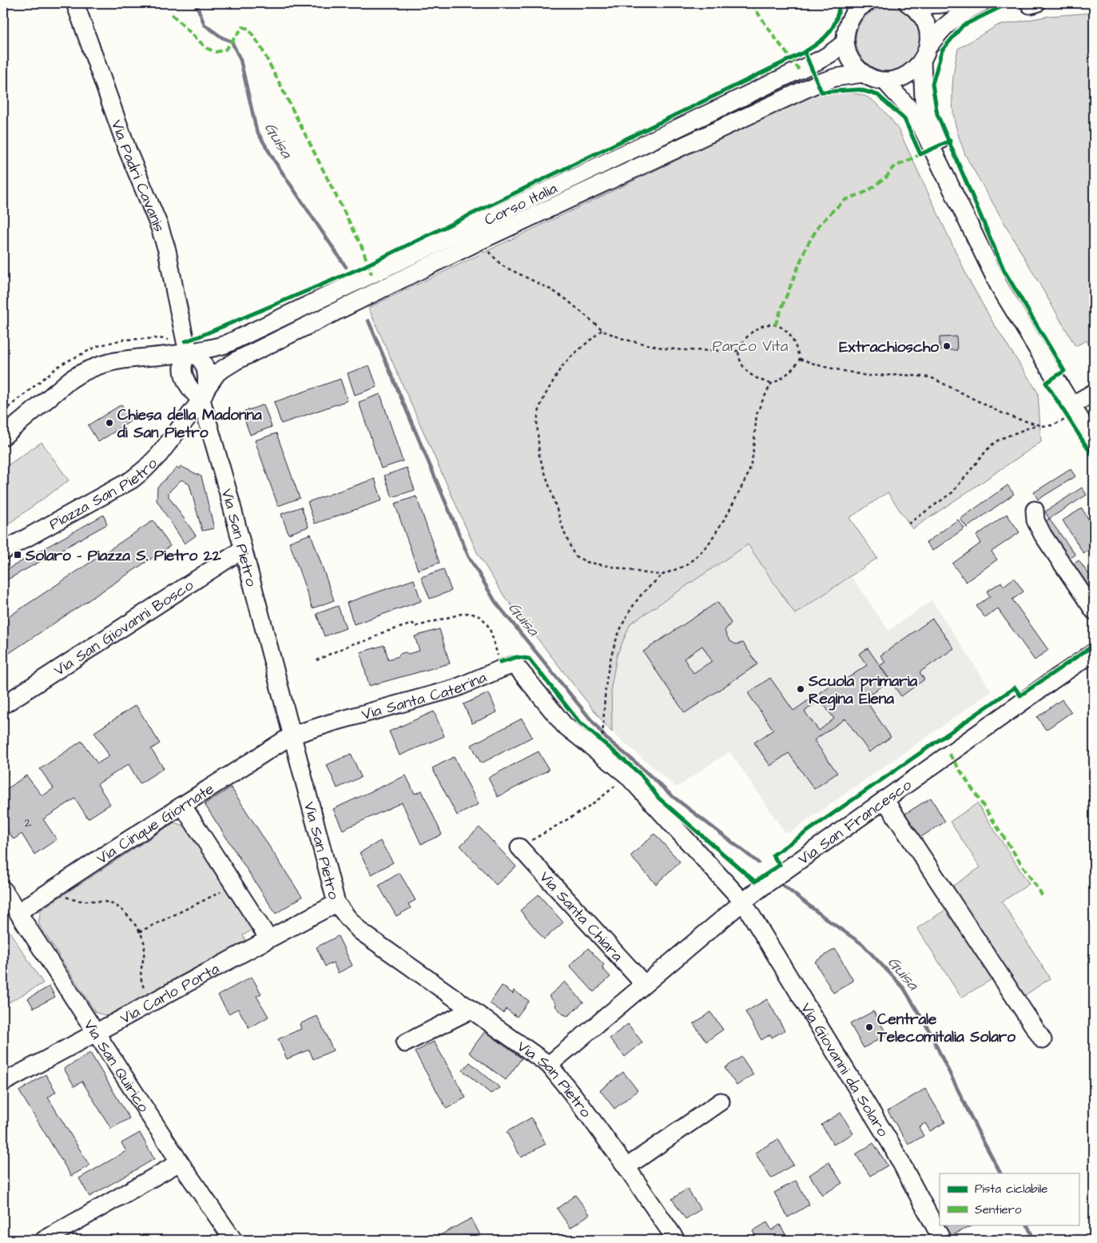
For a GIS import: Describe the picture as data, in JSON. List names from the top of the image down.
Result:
{
  "streets": {
    "street": [
      "Via Padri Cavanis",
      "Corso Italia",
      "Piazza San Pietro",
      "Via San Pietro",
      "Via San Giovanni Bosco",
      "Via Santa Caterina",
      "Via San Francesco",
      "Via Cinque Giornate",
      "Via Santa Chiara",
      "Via Carlo Porta",
      "Via San Quirico",
      "Via Giovanni da Solaro"
    ]
  },
  "crossings": [
    ["Via Padri Cavanis", "Corso Italia"],
    ["Corso Italia", "Piazza San Pietro"],
    ["Piazza San Pietro", "Via San Pietro"],
    ["Via San Pietro", "Via San Giovanni Bosco"],
    ["Via San Pietro", "Via Santa Caterina"],
    ["Via San Pietro", "Via San Francesco"],
    ["Via San Pietro", "Via Cinque Giornate"],
    ["Via San Pietro", "Via Carlo Porta"],
    ["Via Santa Caterina", "Via Cinque Giornate"],
    ["Via San Francesco", "Via Santa Chiara"],
    ["Via San Francesco", "Via Giovanni da Solaro"],
    ["Via Cinque Giornate", "Via San Quirico"],
    ["Via Carlo Porta", "Via San Quirico"]
  ],
  "water": ["Guisa"],
  "parks": ["Parco Vita"],
  "places": {
    "other": [
      "Extrachioscho",
      "Chiesa della Madonna di San Pietro",
      "Scuola primaria Regina Elena",
      "Centrale Telecomitalia Solaro"
    ],
    "transit": ["Solaro - Piazza S. Pietro 22"]
  },
  "house_numbers": ["2"],
  "legend": ["Pista ciclabile", "Sentiero"]
}
